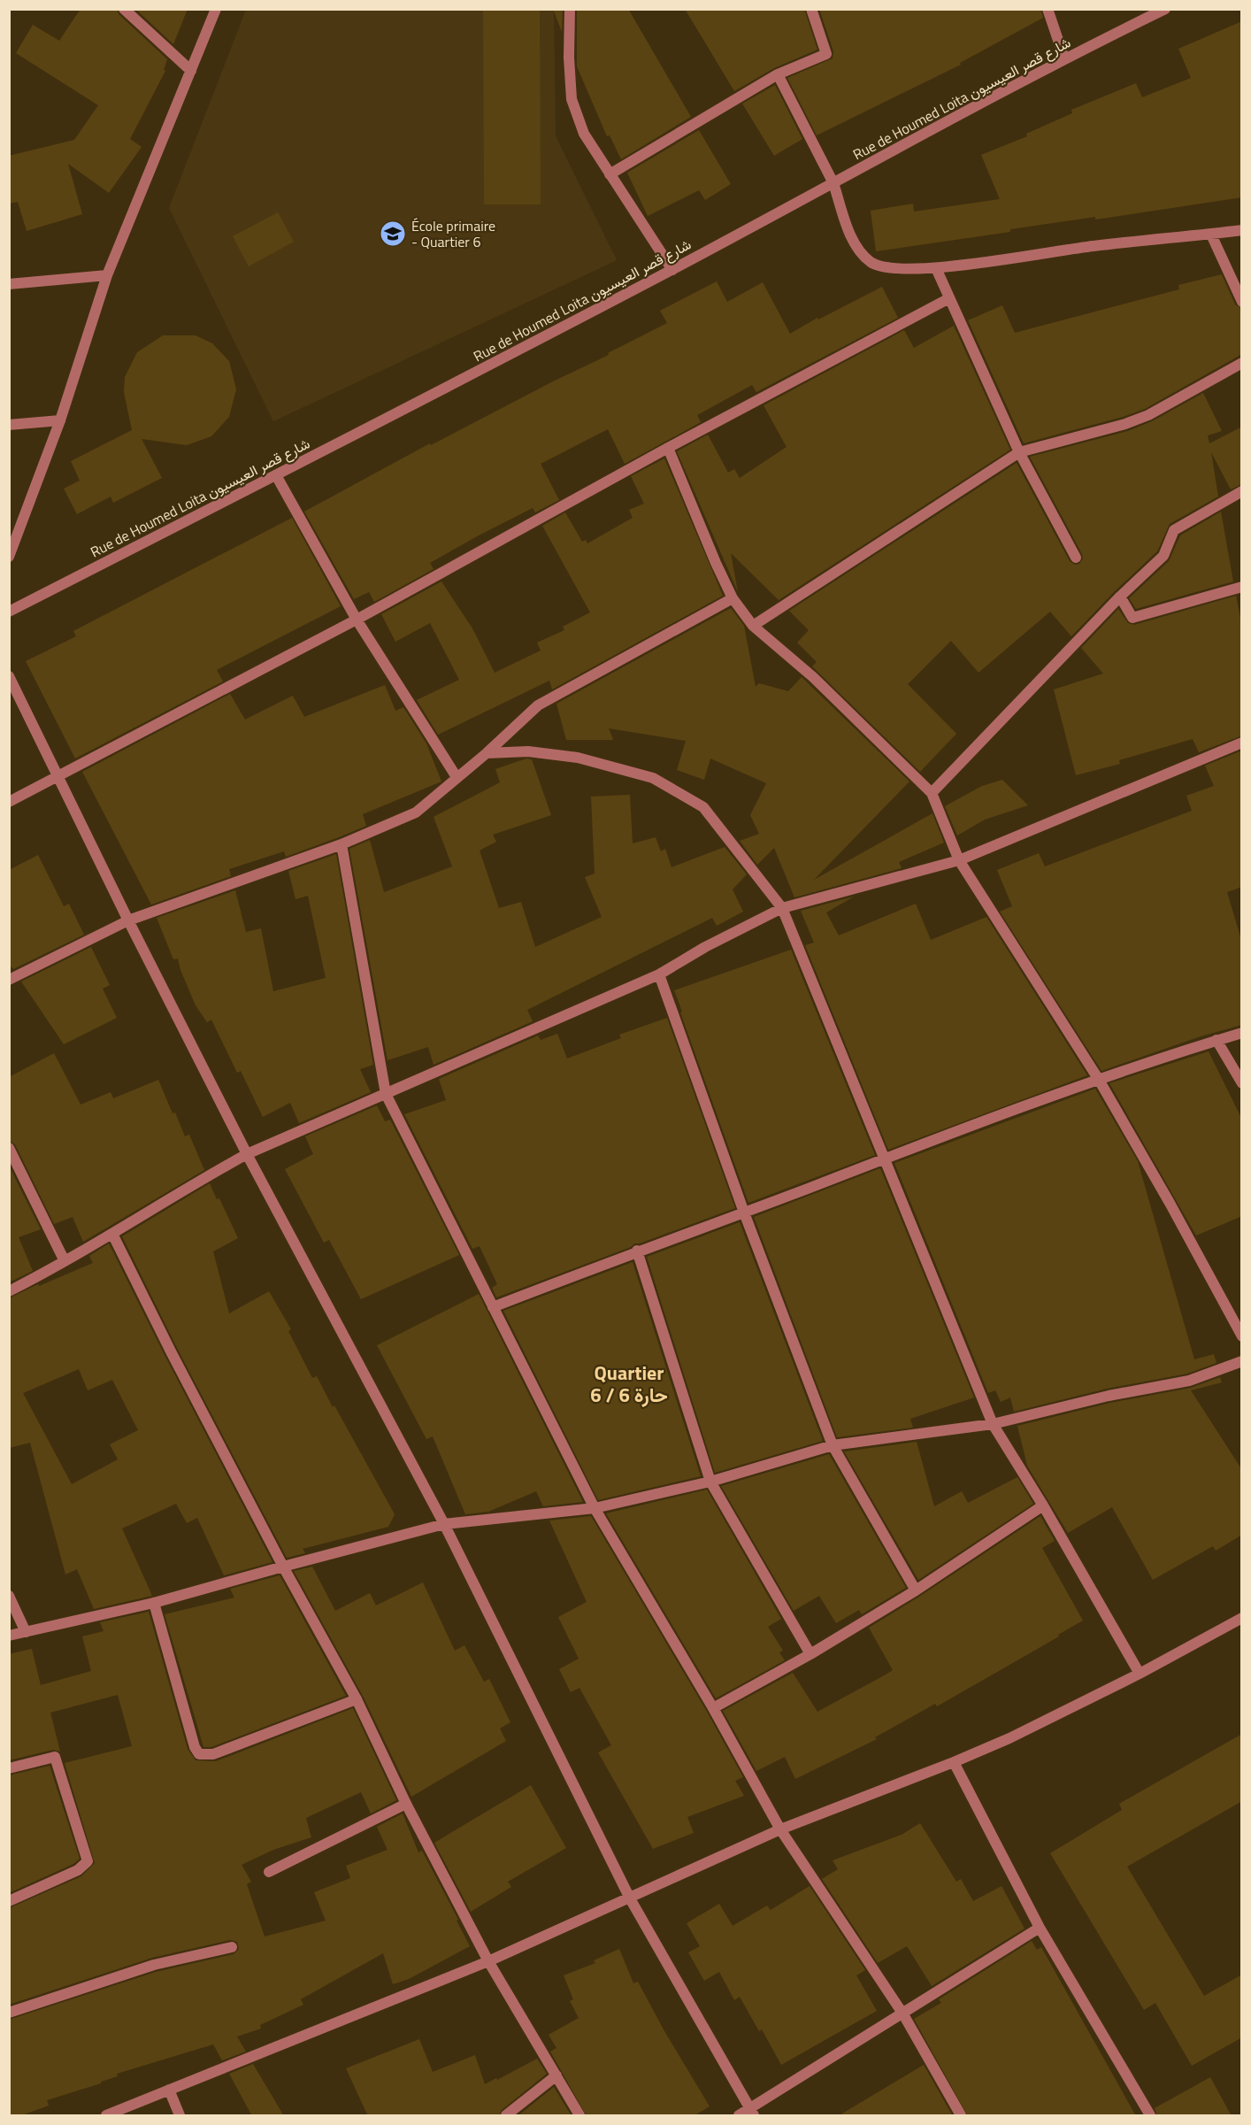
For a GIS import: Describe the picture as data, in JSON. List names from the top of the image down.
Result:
{
  "streets": {
    "street": ["Rue de Houmed Loita شارع قصر العيسيون"]
  },
  "districts": ["Quartier 6 / حارة 6"],
  "places": {
    "school or university": ["École primaire - Quartier 6"]
  }
}
